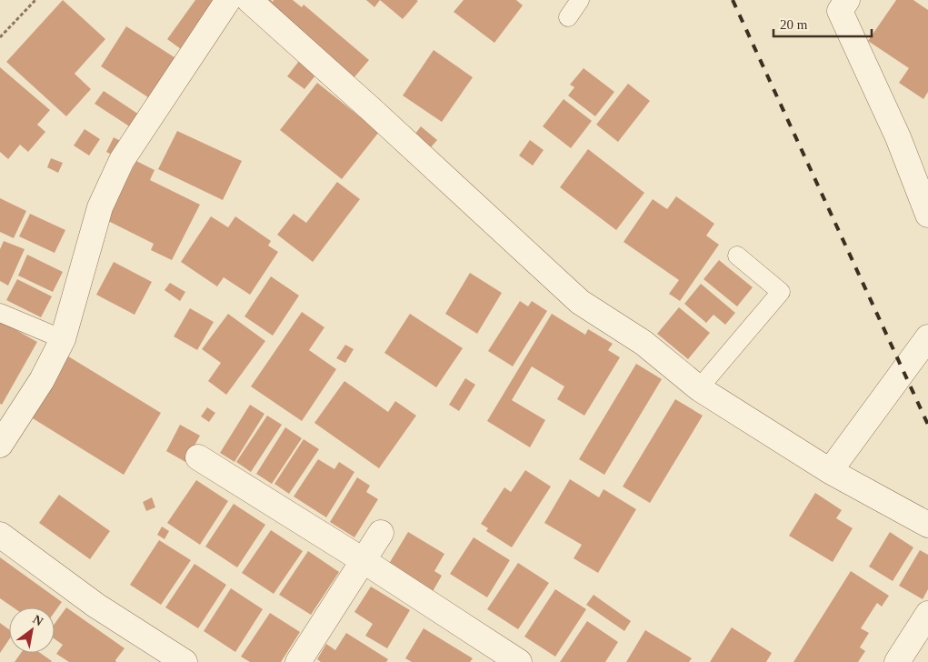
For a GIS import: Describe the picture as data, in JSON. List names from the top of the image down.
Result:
{
  "scale_bar": "20 m",
  "north": "top right"
}
